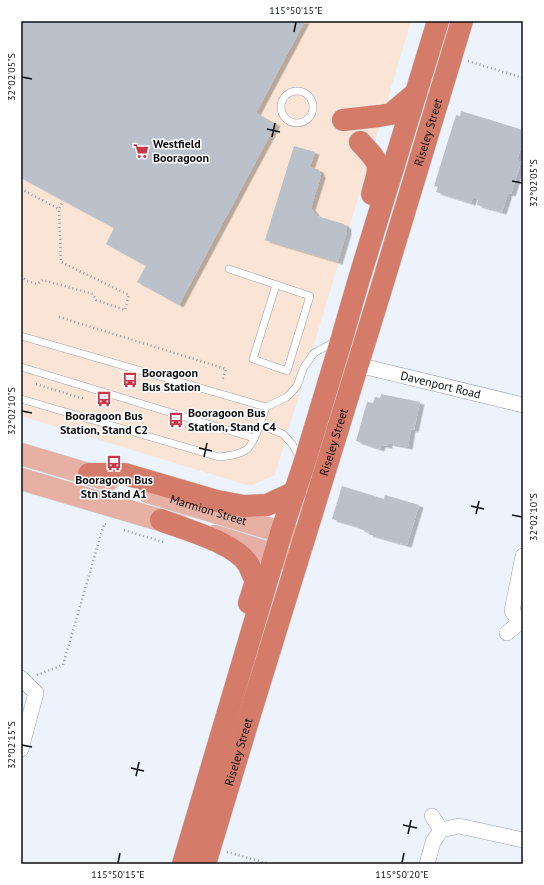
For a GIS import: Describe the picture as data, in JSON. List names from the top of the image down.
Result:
{
  "streets": {
    "highway": ["Riseley Street"],
    "main road": ["Marmion Street"],
    "street": ["Davenport Road"]
  },
  "crossings": [
    ["Riseley Street", "Davenport Road"],
    ["Riseley Street", "Marmion Street"]
  ],
  "places": {
    "supermarket": ["Westfield Booragoon"],
    "bus stop": [
      "Booragoon Bus Station",
      "Booragoon Bus Station, Stand C2",
      "Booragoon Bus Station, Stand C4",
      "Booragoon Bus Stn Stand A1"
    ]
  },
  "coordinates": [
    "115°50'15\"E",
    "32°02'05\"S",
    "32°02'10\"S",
    "32°02'15\"S",
    "115°50'20\"E"
  ]
}
